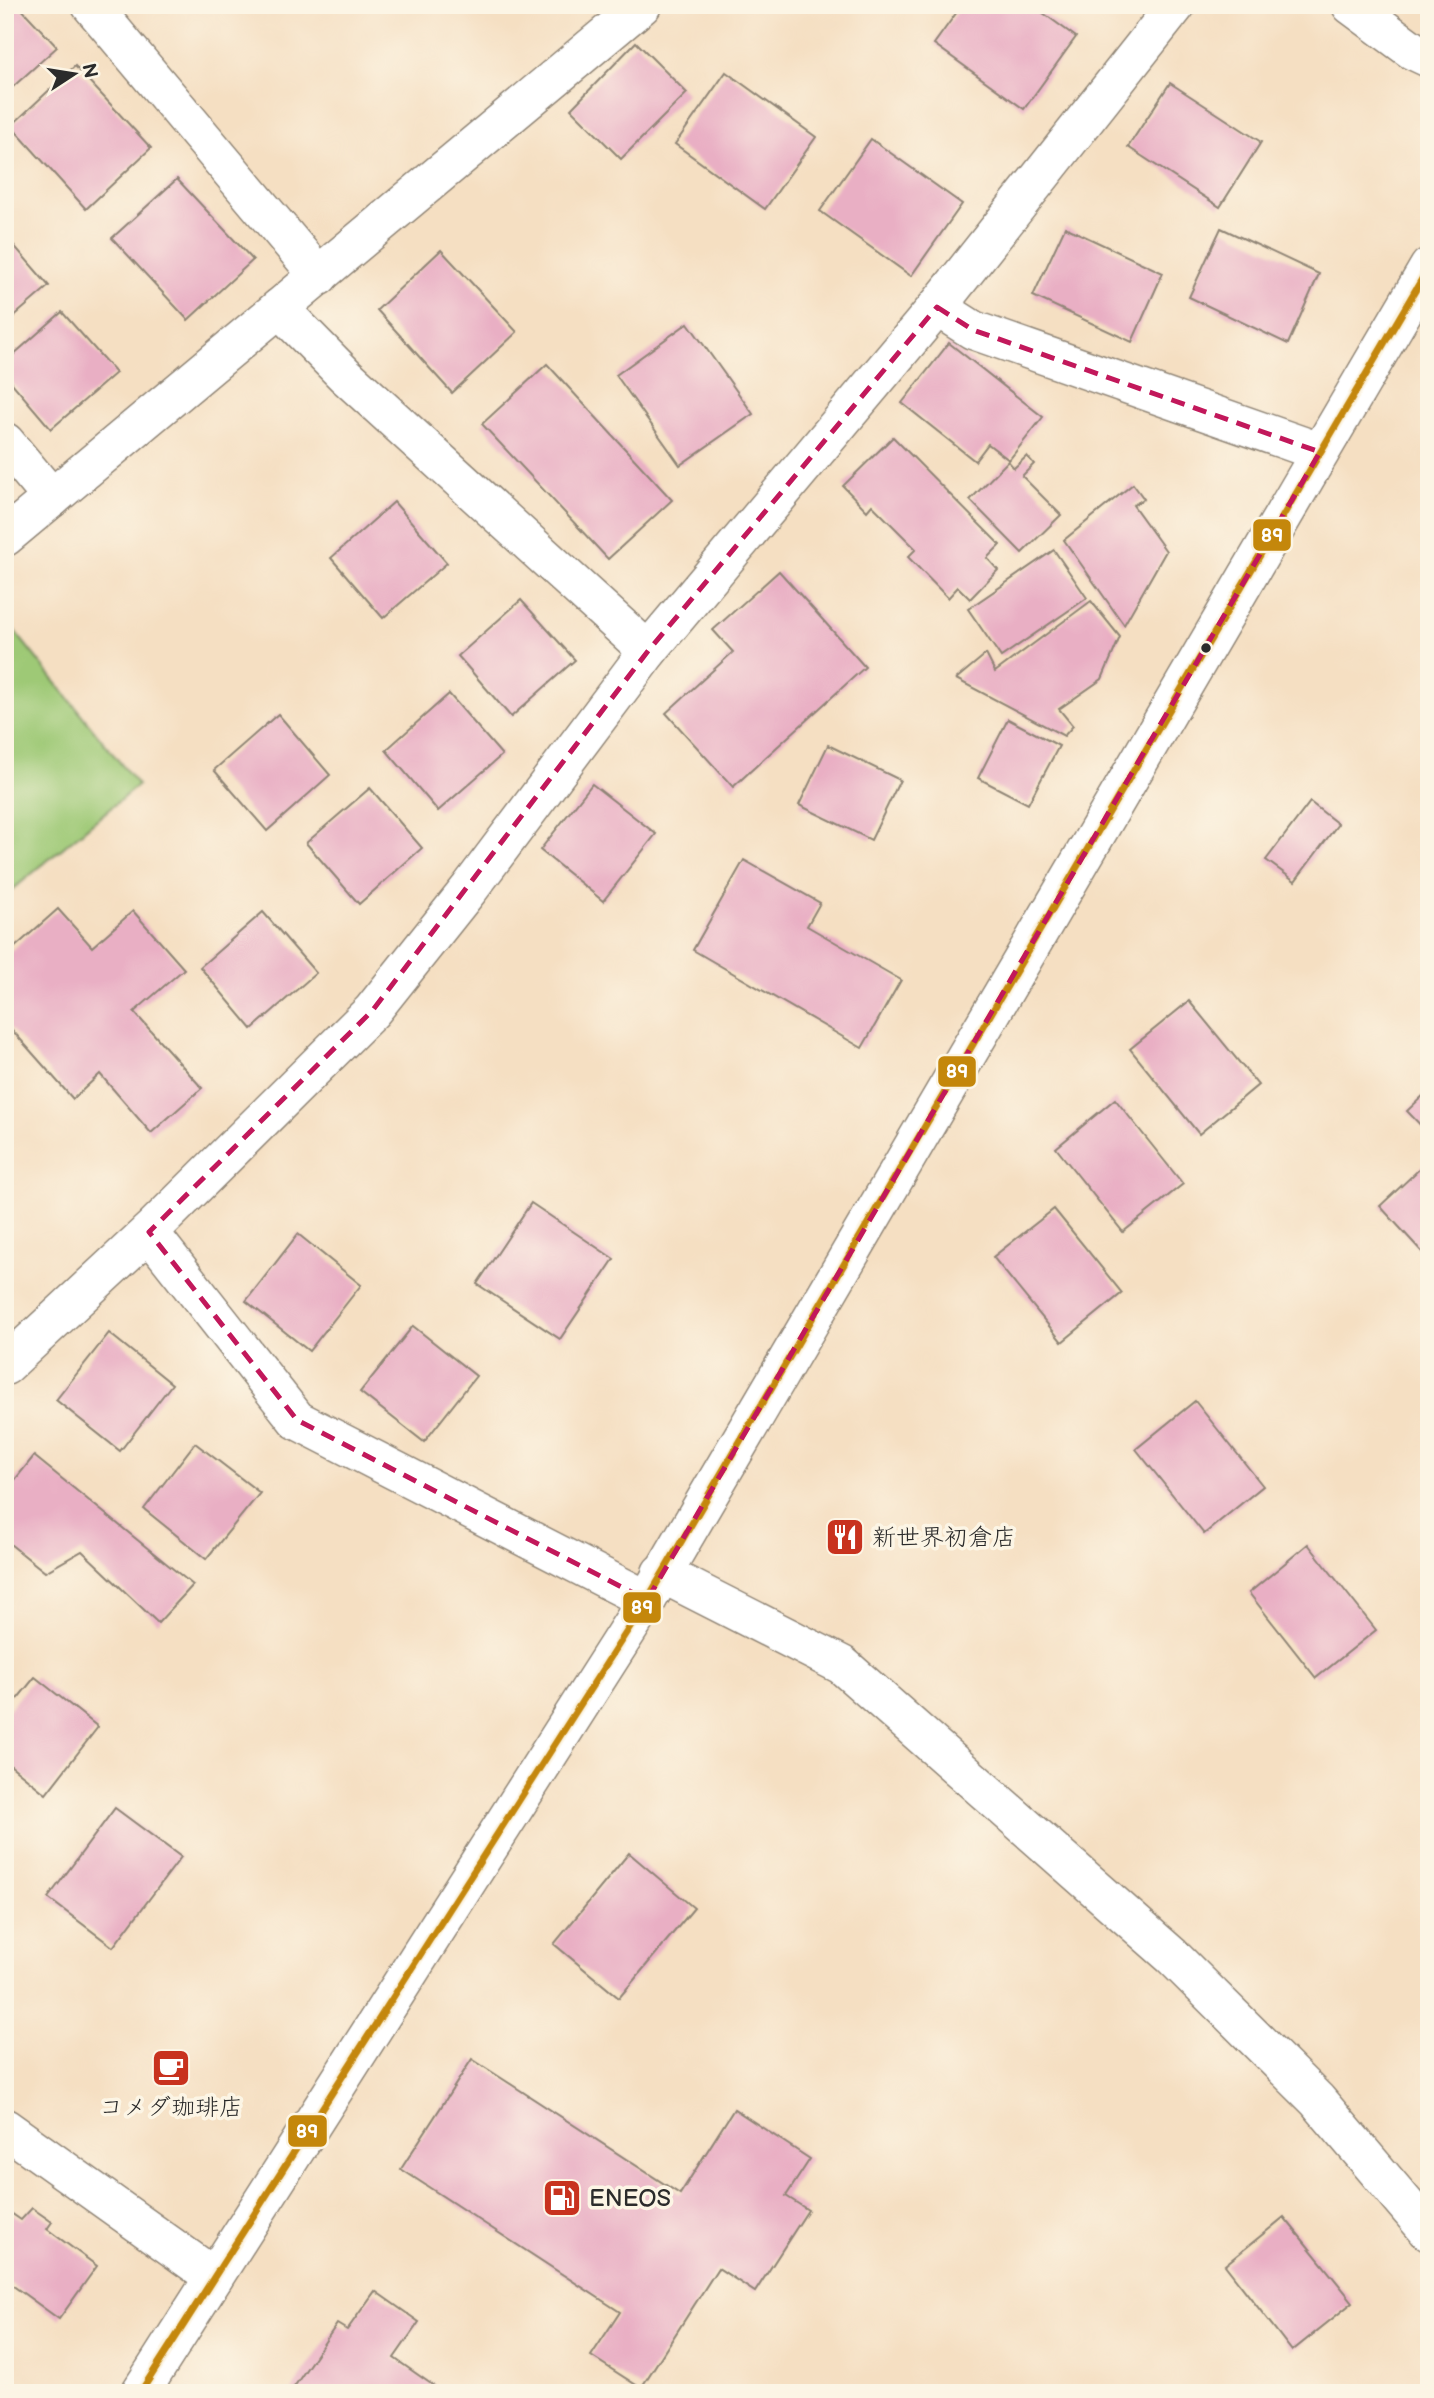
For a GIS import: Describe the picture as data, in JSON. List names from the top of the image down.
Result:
{
  "places": {
    "restaurant": ["新世界初倉店"],
    "cafe": ["コメダ珈琲店"],
    "fuel station": ["ENEOS"]
  },
  "lines": ["transit line 89"],
  "north": "right"
}
